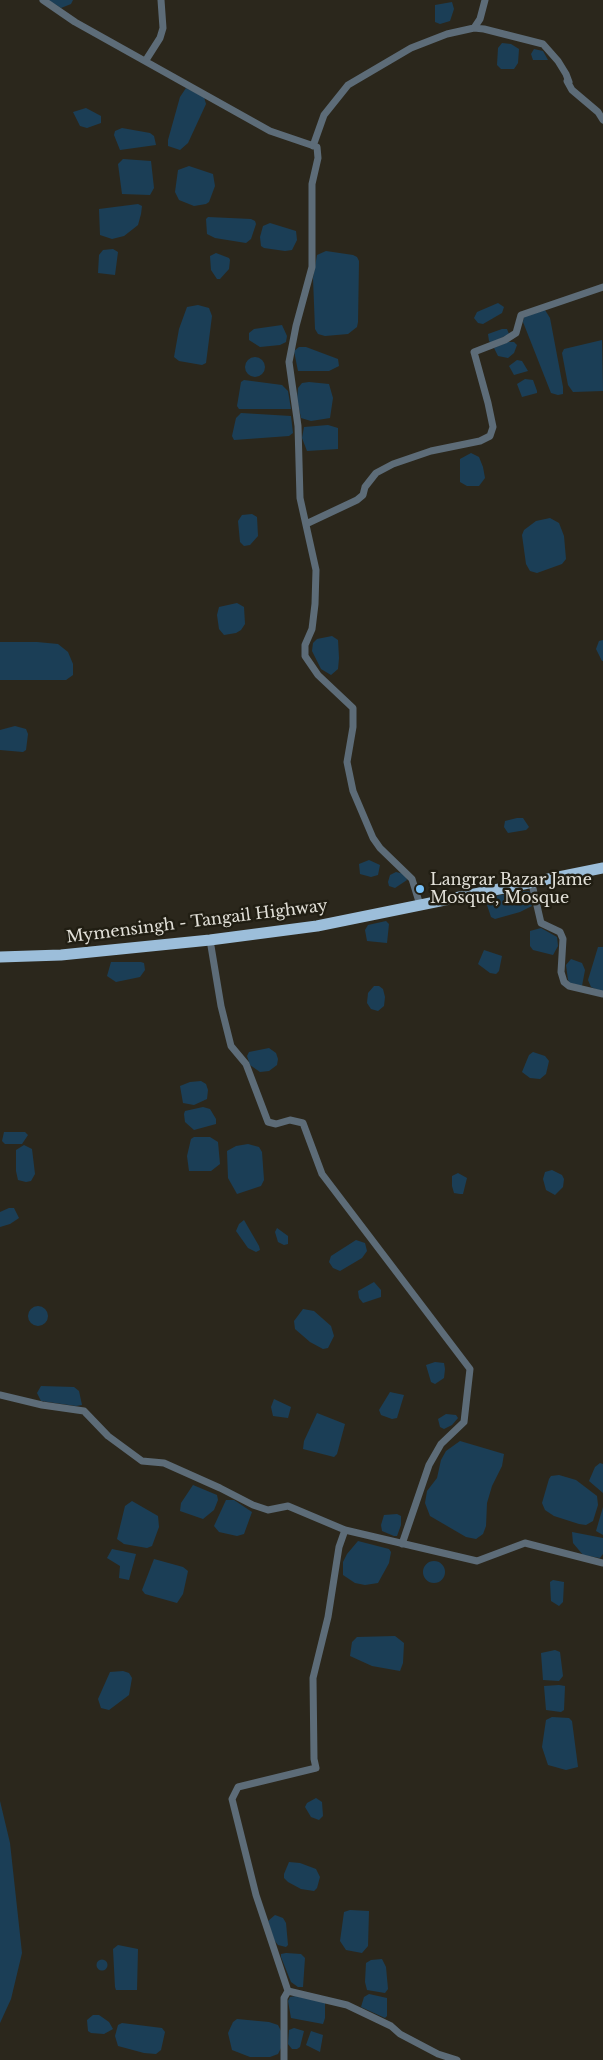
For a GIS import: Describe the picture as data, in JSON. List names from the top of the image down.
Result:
{
  "streets": {
    "highway": ["Mymensingh - Tangail Highway"]
  },
  "places": ["Langrar Bazar Jame Mosque, Mosque"]
}
